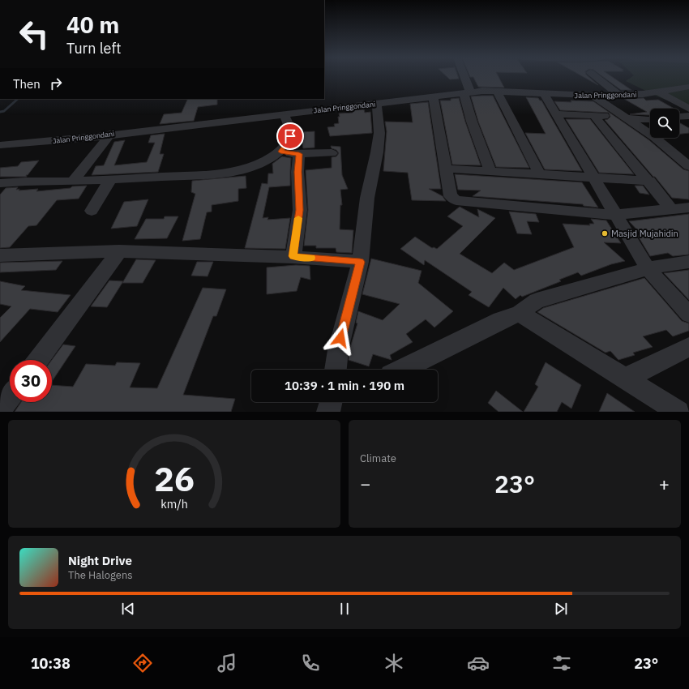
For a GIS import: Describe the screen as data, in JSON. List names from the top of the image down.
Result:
{
  "streets": {
    "street": ["Jalan Pringgondani"]
  },
  "places": ["Masjid Mujahidin"],
  "page": {
    "turn": ["40 m", "Turn left"],
    "then": "Then",
    "limit": "30",
    "trip": "10:39 · 1 min · 190 m",
    "tile": "Climate",
    "heat": ["−", "23°", "+"],
    "song": ["Night Drive", "The Halogens"],
    "tabs": ["10:38", "23°"],
    "gauge": ["26", "km/h"]
  }
}
